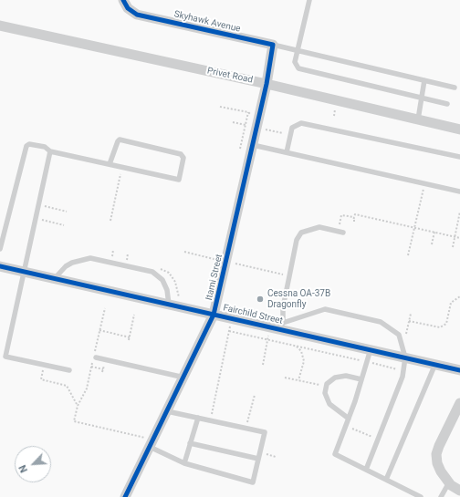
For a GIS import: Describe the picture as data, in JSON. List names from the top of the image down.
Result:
{
  "streets": {
    "street": [
      "Skyhawk Avenue",
      "Privet Road",
      "Itami Street",
      "Fairchild Street"
    ]
  },
  "crossings": [
    ["Skyhawk Avenue", "Itami Street"],
    ["Privet Road", "Itami Street"],
    ["Itami Street", "Fairchild Street"]
  ],
  "places": ["Cessna OA-37B Dragonfly"],
  "north": "bottom left"
}
